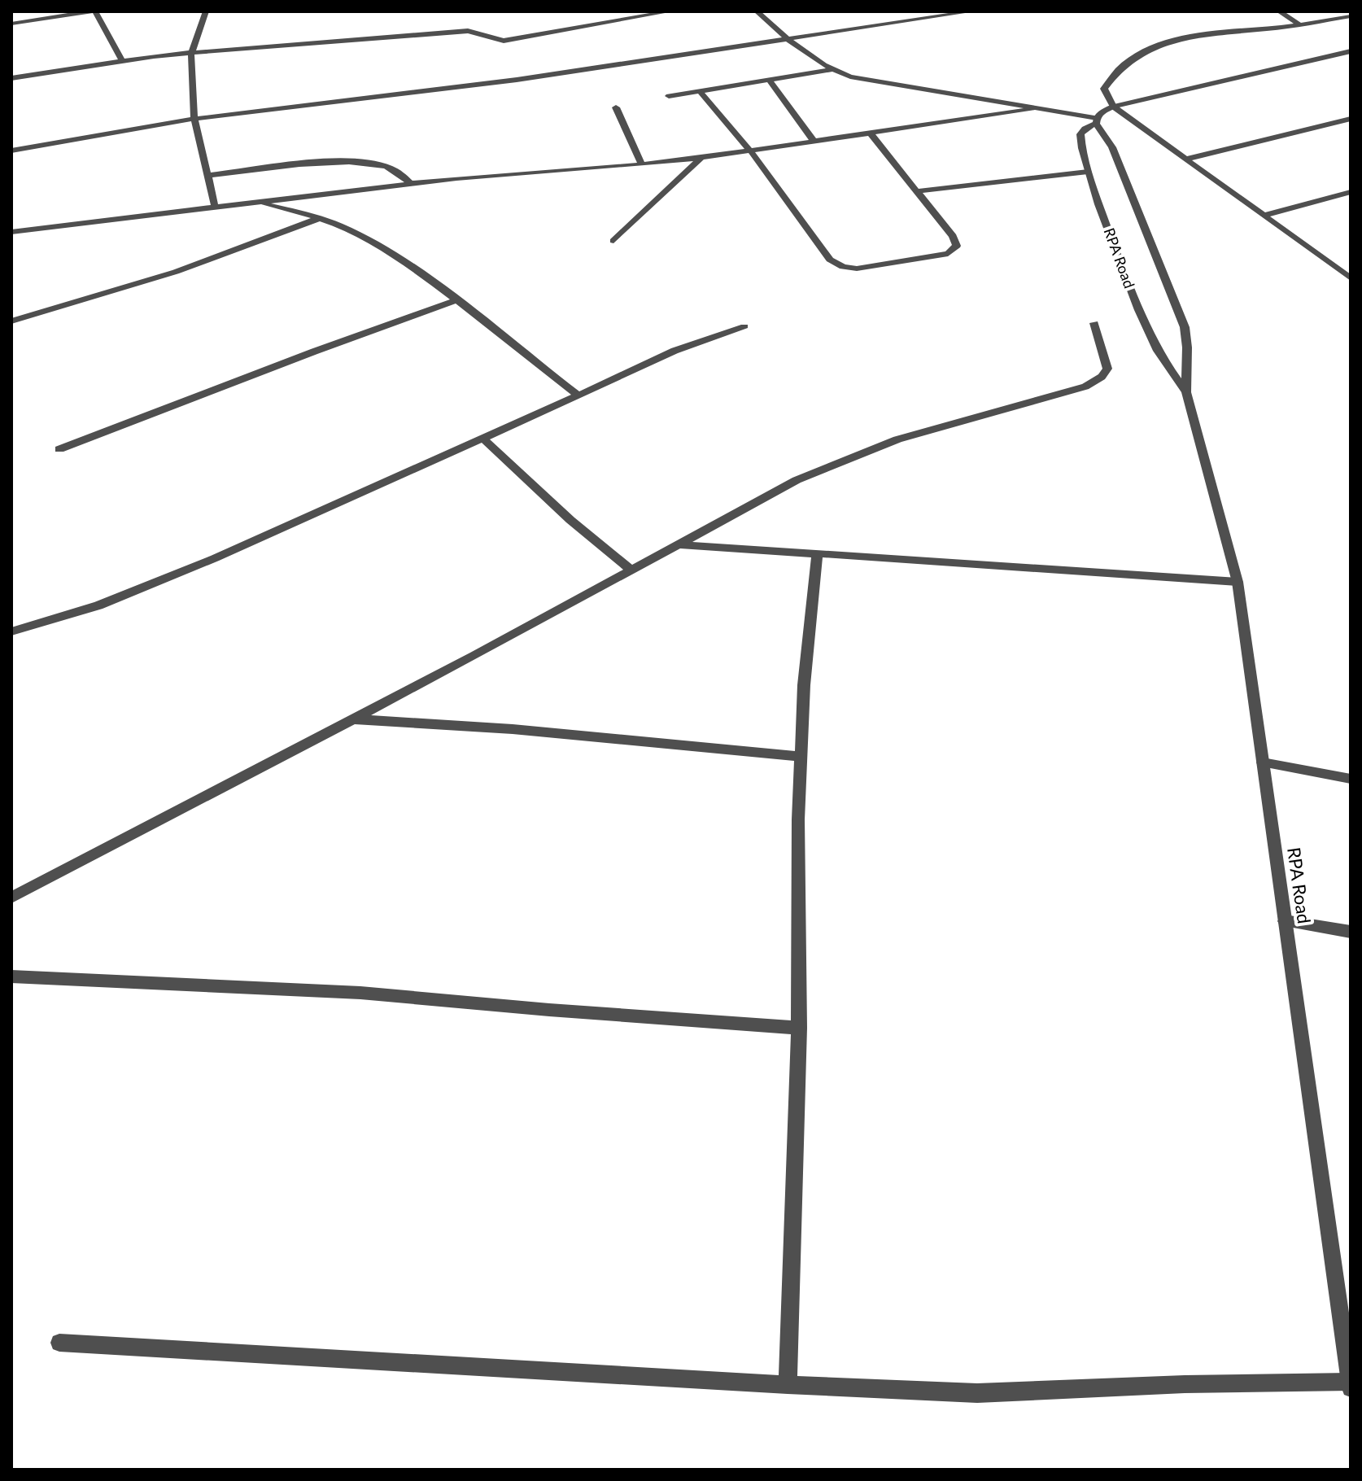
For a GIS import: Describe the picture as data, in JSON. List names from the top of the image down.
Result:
{
  "streets": {
    "street": ["RPA Road"]
  }
}
